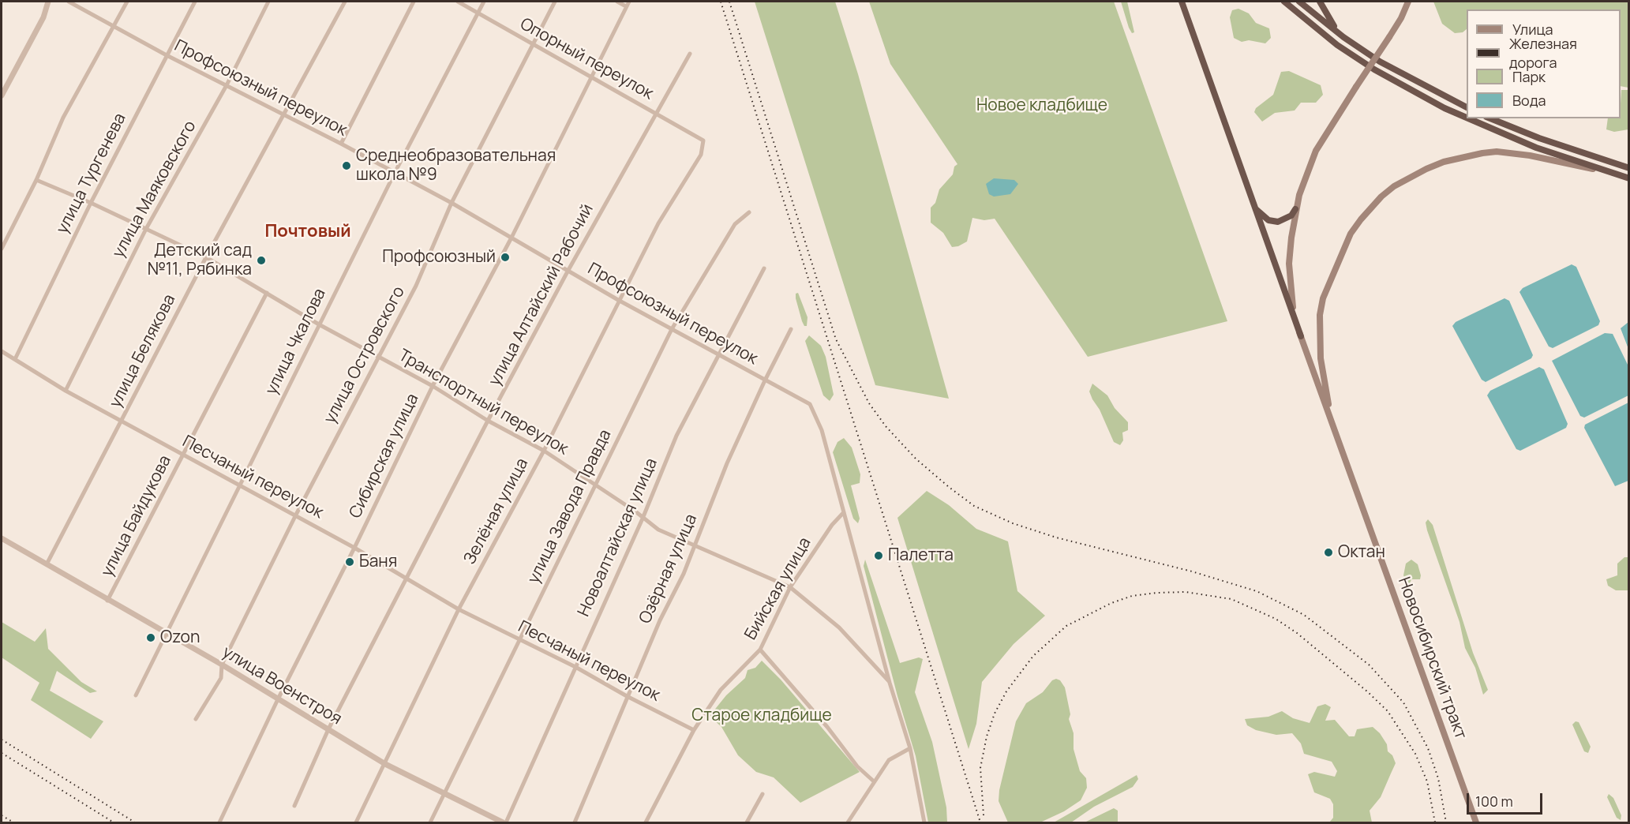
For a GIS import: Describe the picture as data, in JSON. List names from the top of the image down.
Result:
{
  "streets": {
    "main road": ["Новосибирский тракт"],
    "street": [
      "Опорный переулок",
      "Профсоюзный переулок",
      "улица Тургенева",
      "улица Маяковского",
      "улица Алтайский Рабочий",
      "улица Чкалова",
      "улица Белякова",
      "улица Островского",
      "Транспортный переулок",
      "Сибирская улица",
      "Песчаный переулок",
      "улица Завода Правда",
      "Зелёная улица",
      "улица Байдукова",
      "Новоалтайская улица",
      "Озёрная улица",
      "Бийская улица",
      "улица Военстроя"
    ]
  },
  "crossings": [
    ["Опорный переулок", "улица Алтайский Рабочий"],
    ["Опорный переулок", "улица Чкалова"],
    ["Опорный переулок", "улица Островского"],
    ["Опорный переулок", "Сибирская улица"],
    ["Опорный переулок", "Зелёная улица"],
    ["Профсоюзный переулок", "улица Тургенева"],
    ["Профсоюзный переулок", "улица Маяковского"],
    ["Профсоюзный переулок", "улица Алтайский Рабочий"],
    ["Профсоюзный переулок", "улица Чкалова"],
    ["Профсоюзный переулок", "улица Белякова"],
    ["Профсоюзный переулок", "улица Островского"],
    ["Профсоюзный переулок", "Сибирская улица"],
    ["Профсоюзный переулок", "улица Завода Правда"],
    ["Профсоюзный переулок", "Зелёная улица"],
    ["Профсоюзный переулок", "Новоалтайская улица"],
    ["Профсоюзный переулок", "Озёрная улица"],
    ["Профсоюзный переулок", "Бийская улица"],
    ["улица Тургенева", "Транспортный переулок"],
    ["улица Тургенева", "Песчаный переулок"],
    ["улица Маяковского", "Транспортный переулок"],
    ["улица Маяковского", "Песчаный переулок"],
    ["улица Алтайский Рабочий", "Транспортный переулок"],
    ["улица Алтайский Рабочий", "Песчаный переулок"],
    ["улица Алтайский Рабочий", "улица Военстроя"],
    ["улица Чкалова", "Транспортный переулок"],
    ["улица Чкалова", "Песчаный переулок"],
    ["улица Чкалова", "улица Военстроя"],
    ["улица Белякова", "Транспортный переулок"],
    ["улица Белякова", "Песчаный переулок"],
    ["улица Белякова", "улица Военстроя"],
    ["улица Островского", "Транспортный переулок"],
    ["улица Островского", "Песчаный переулок"],
    ["улица Островского", "улица Военстроя"],
    ["Транспортный переулок", "Сибирская улица"],
    ["Транспортный переулок", "улица Завода Правда"],
    ["Транспортный переулок", "Зелёная улица"],
    ["Транспортный переулок", "улица Байдукова"],
    ["Транспортный переулок", "Новоалтайская улица"],
    ["Транспортный переулок", "Озёрная улица"],
    ["Транспортный переулок", "Бийская улица"],
    ["Сибирская улица", "Песчаный переулок"],
    ["Сибирская улица", "улица Военстроя"],
    ["Песчаный переулок", "улица Завода Правда"],
    ["Песчаный переулок", "Зелёная улица"],
    ["Песчаный переулок", "улица Байдукова"],
    ["Песчаный переулок", "Новоалтайская улица"],
    ["Песчаный переулок", "Озёрная улица"],
    ["Песчаный переулок", "Бийская улица"],
    ["улица Завода Правда", "улица Военстроя"],
    ["Зелёная улица", "улица Военстроя"],
    ["улица Байдукова", "улица Военстроя"],
    ["Новоалтайская улица", "улица Военстроя"]
  ],
  "districts": ["Почтовый"],
  "parks": ["Новое кладбище", "Старое кладбище"],
  "places": [
    "Среднеобразовательная школа №9",
    "Профсоюзный",
    "Детский сад №11, Рябинка",
    "Октан",
    "Палетта",
    "Баня",
    "Ozon"
  ],
  "legend": [
    "Улица",
    "Железная дорога",
    "Парк",
    "Вода"
  ],
  "scale_bar": "100 m"
}
